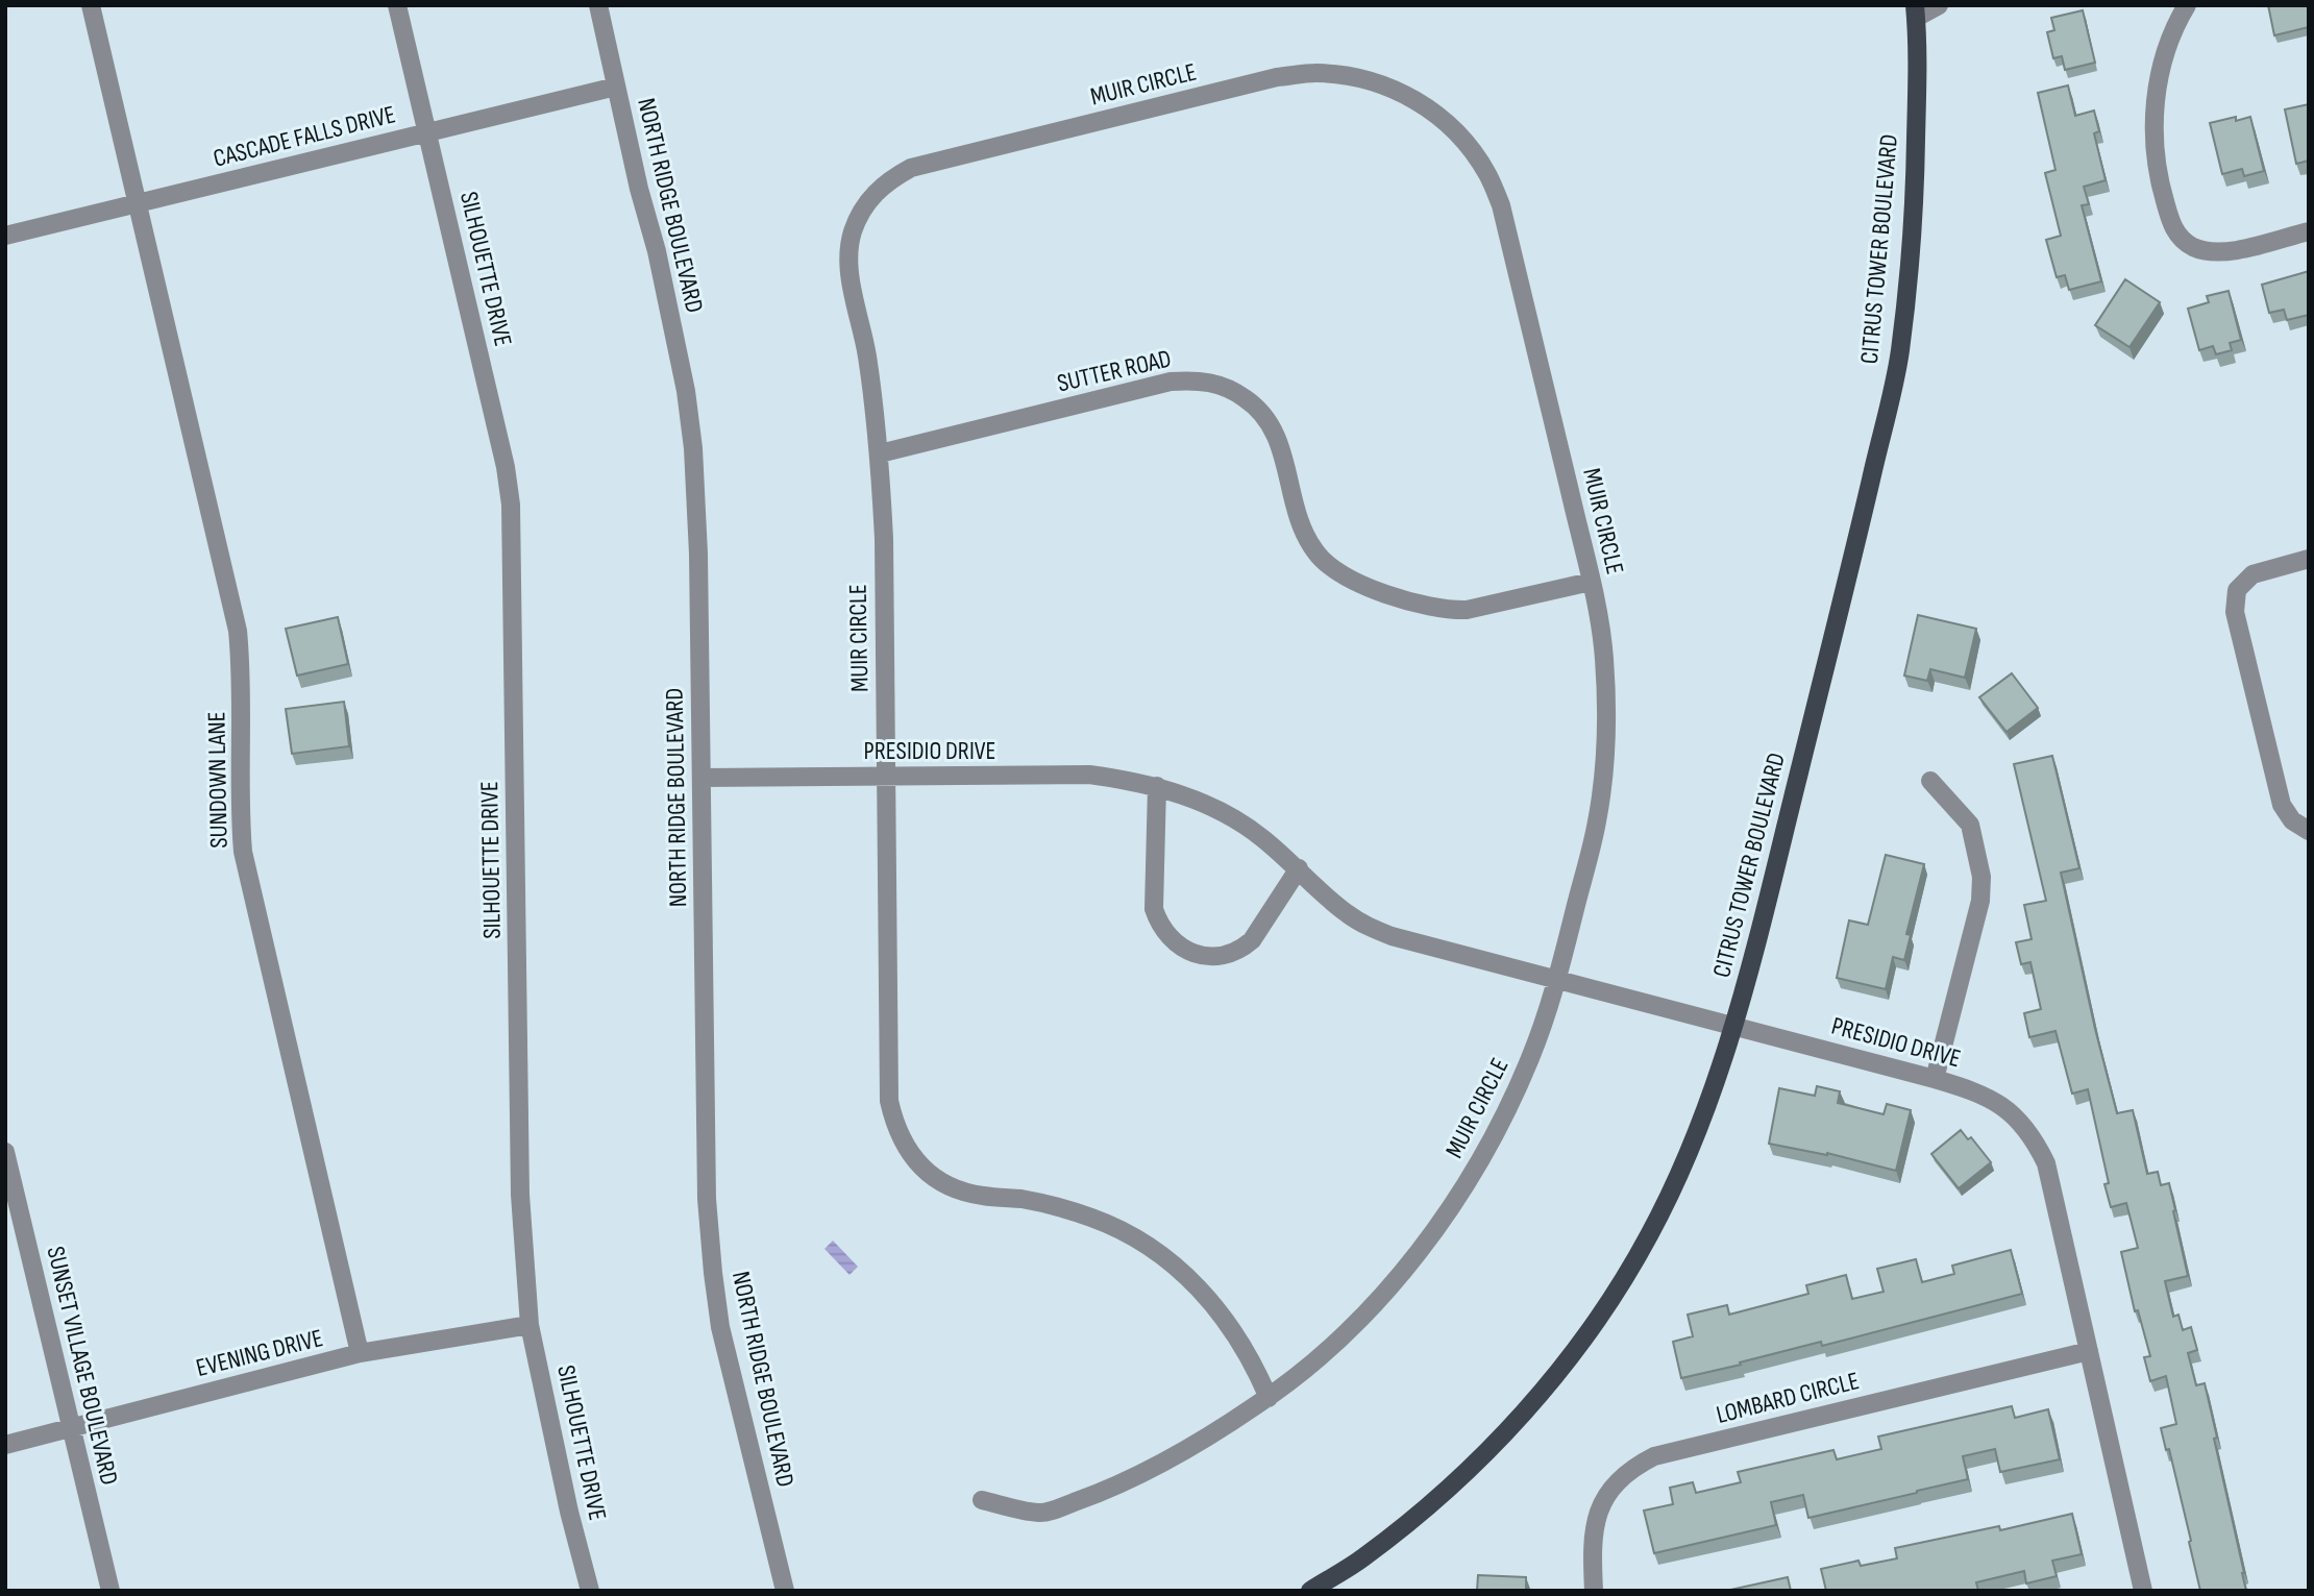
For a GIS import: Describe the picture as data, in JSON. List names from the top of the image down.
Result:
{
  "streets": {
    "main road": ["CITRUS TOWER BOULEVARD"],
    "street": [
      "MUIR CIRCLE",
      "CASCADE FALLS DRIVE",
      "NORTH RIDGE BOULEVARD",
      "SILHOUETTE DRIVE",
      "SUTTER ROAD",
      "PRESIDIO DRIVE",
      "SUNDOWN LANE",
      "EVENING DRIVE",
      "SUNSET VILLAGE BOULEVARD",
      "LOMBARD CIRCLE"
    ]
  },
  "crossings": [
    ["MUIR CIRCLE", "SUTTER ROAD"],
    ["MUIR CIRCLE", "PRESIDIO DRIVE"],
    ["CASCADE FALLS DRIVE", "NORTH RIDGE BOULEVARD"],
    ["CASCADE FALLS DRIVE", "SILHOUETTE DRIVE"],
    ["CASCADE FALLS DRIVE", "SUNDOWN LANE"],
    ["NORTH RIDGE BOULEVARD", "PRESIDIO DRIVE"],
    ["CITRUS TOWER BOULEVARD", "PRESIDIO DRIVE"],
    ["SILHOUETTE DRIVE", "EVENING DRIVE"],
    ["PRESIDIO DRIVE", "LOMBARD CIRCLE"],
    ["SUNDOWN LANE", "EVENING DRIVE"],
    ["EVENING DRIVE", "SUNSET VILLAGE BOULEVARD"]
  ]
}
